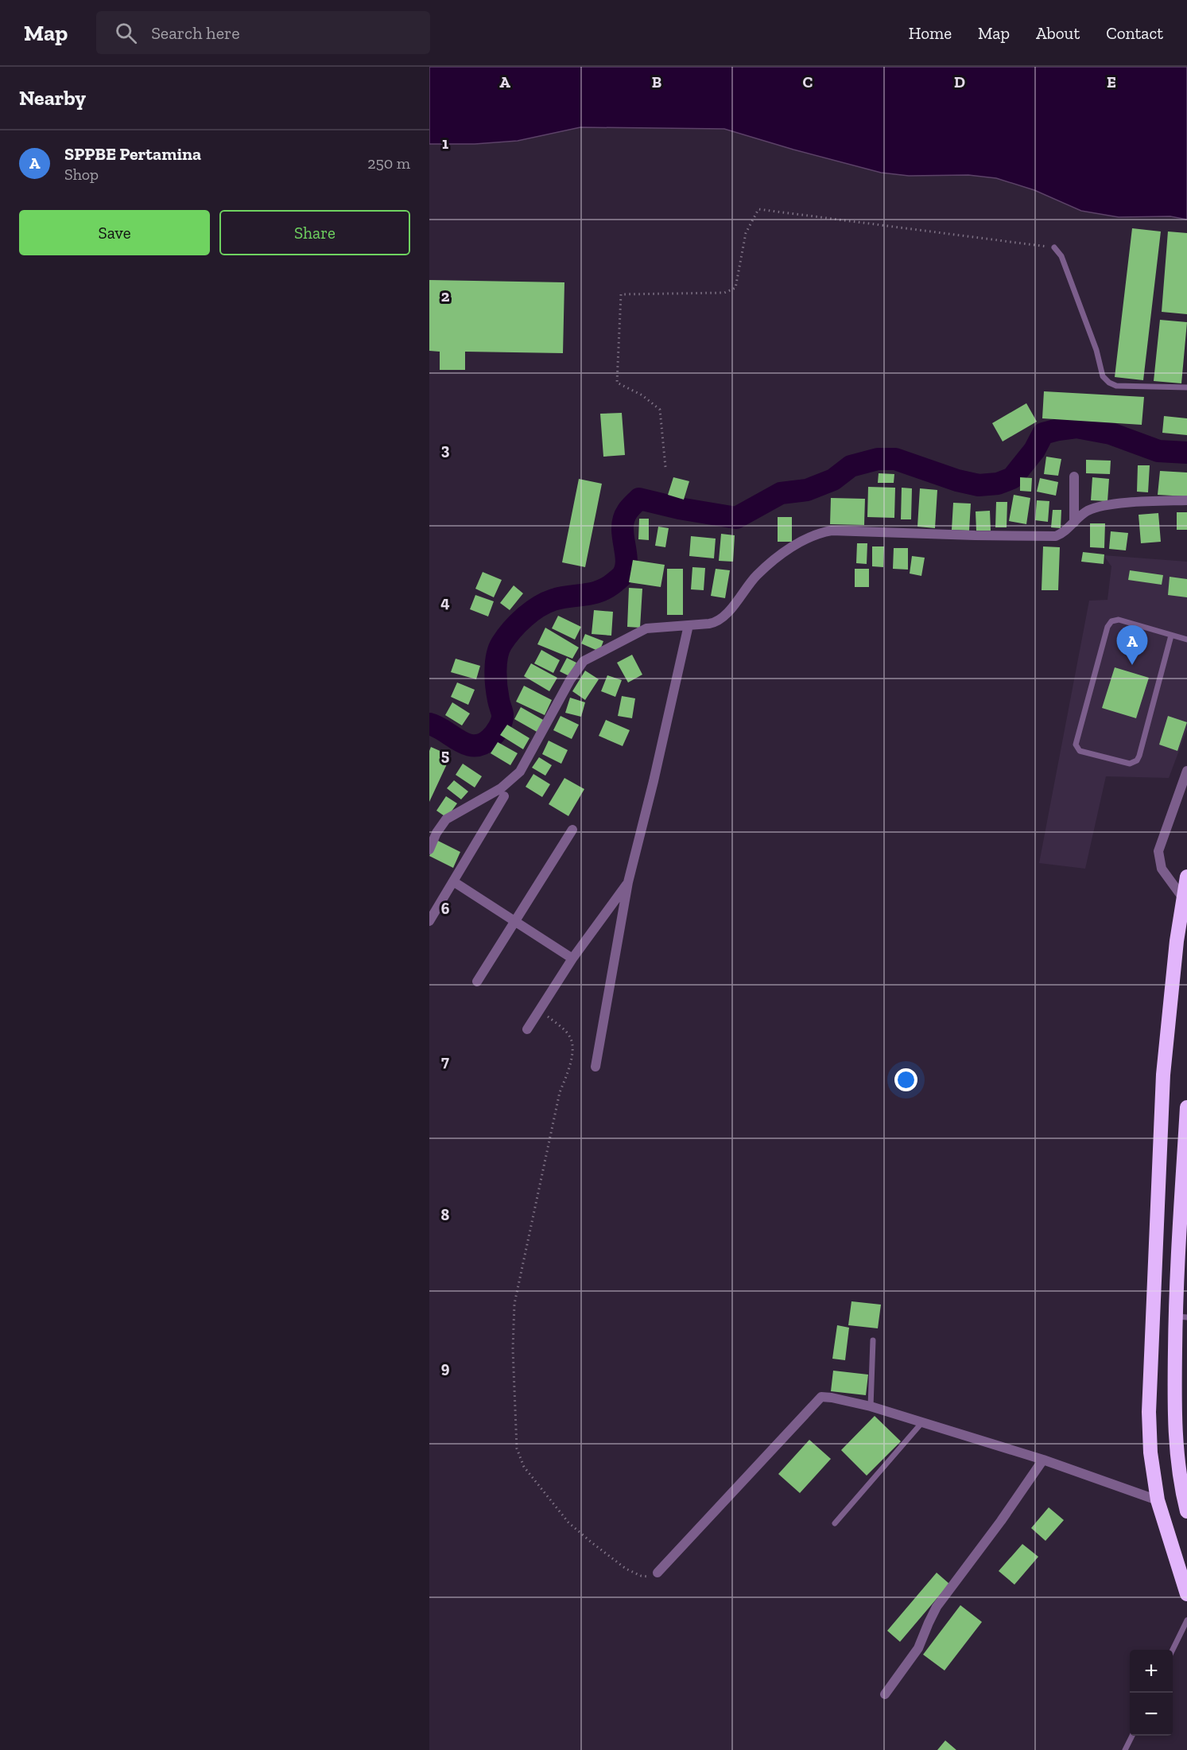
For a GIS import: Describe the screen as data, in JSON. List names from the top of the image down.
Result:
{
  "page": {
    "header": "Map",
    "search": "Search here",
    "nav": [
      "Home",
      "Map",
      "About",
      "Contact"
    ],
    "heading": "Nearby",
    "list": [
      {
        "mark": "A",
        "name": "SPPBE Pertamina",
        "note": "Shop",
        "value": "250 m"
      }
    ],
    "buttons": ["Save", "Share"],
    "pins": "A",
    "map_buttons": ["+", "−"]
  },
  "grid": {
    "columns": [
      "A",
      "B",
      "C",
      "D",
      "E"
    ],
    "rows": [
      "1",
      "2",
      "3",
      "4",
      "5",
      "6",
      "7",
      "8",
      "9"
    ]
  }
}
